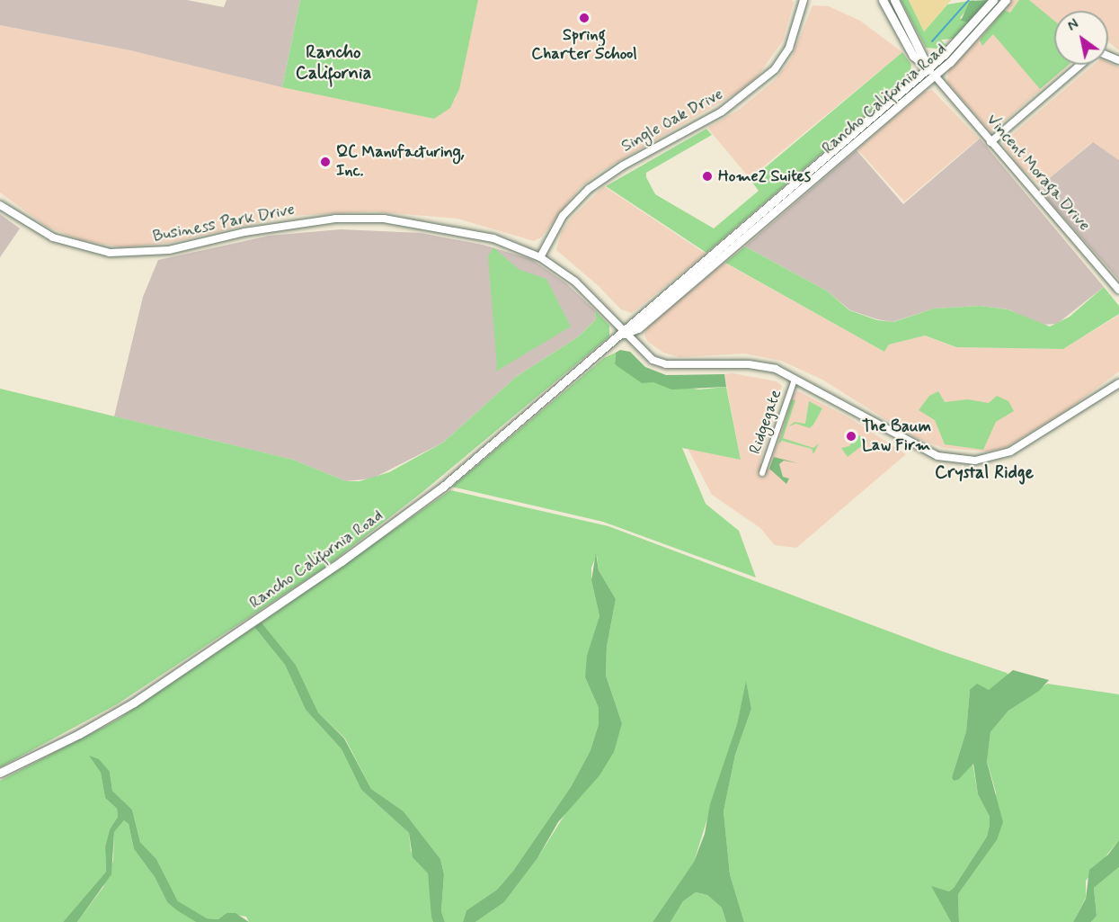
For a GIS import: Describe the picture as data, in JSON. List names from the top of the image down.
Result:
{
  "streets": {
    "main road": ["Rancho California Road"],
    "street": [
      "Single Oak Drive",
      "Vincent Moraga Drive",
      "Business Park Drive",
      "Ridgegate"
    ]
  },
  "crossings": [
    ["Rancho California Road", "Vincent Moraga Drive"],
    ["Rancho California Road", "Business Park Drive"],
    ["Single Oak Drive", "Business Park Drive"],
    ["Business Park Drive", "Ridgegate"]
  ],
  "districts": ["Rancho California", "Crystal Ridge"],
  "places": [
    "Spring Charter School",
    "QC Manufacturing, Inc.",
    "Home2 Suites",
    "The Baum Law Firm"
  ],
  "north": "top left"
}
